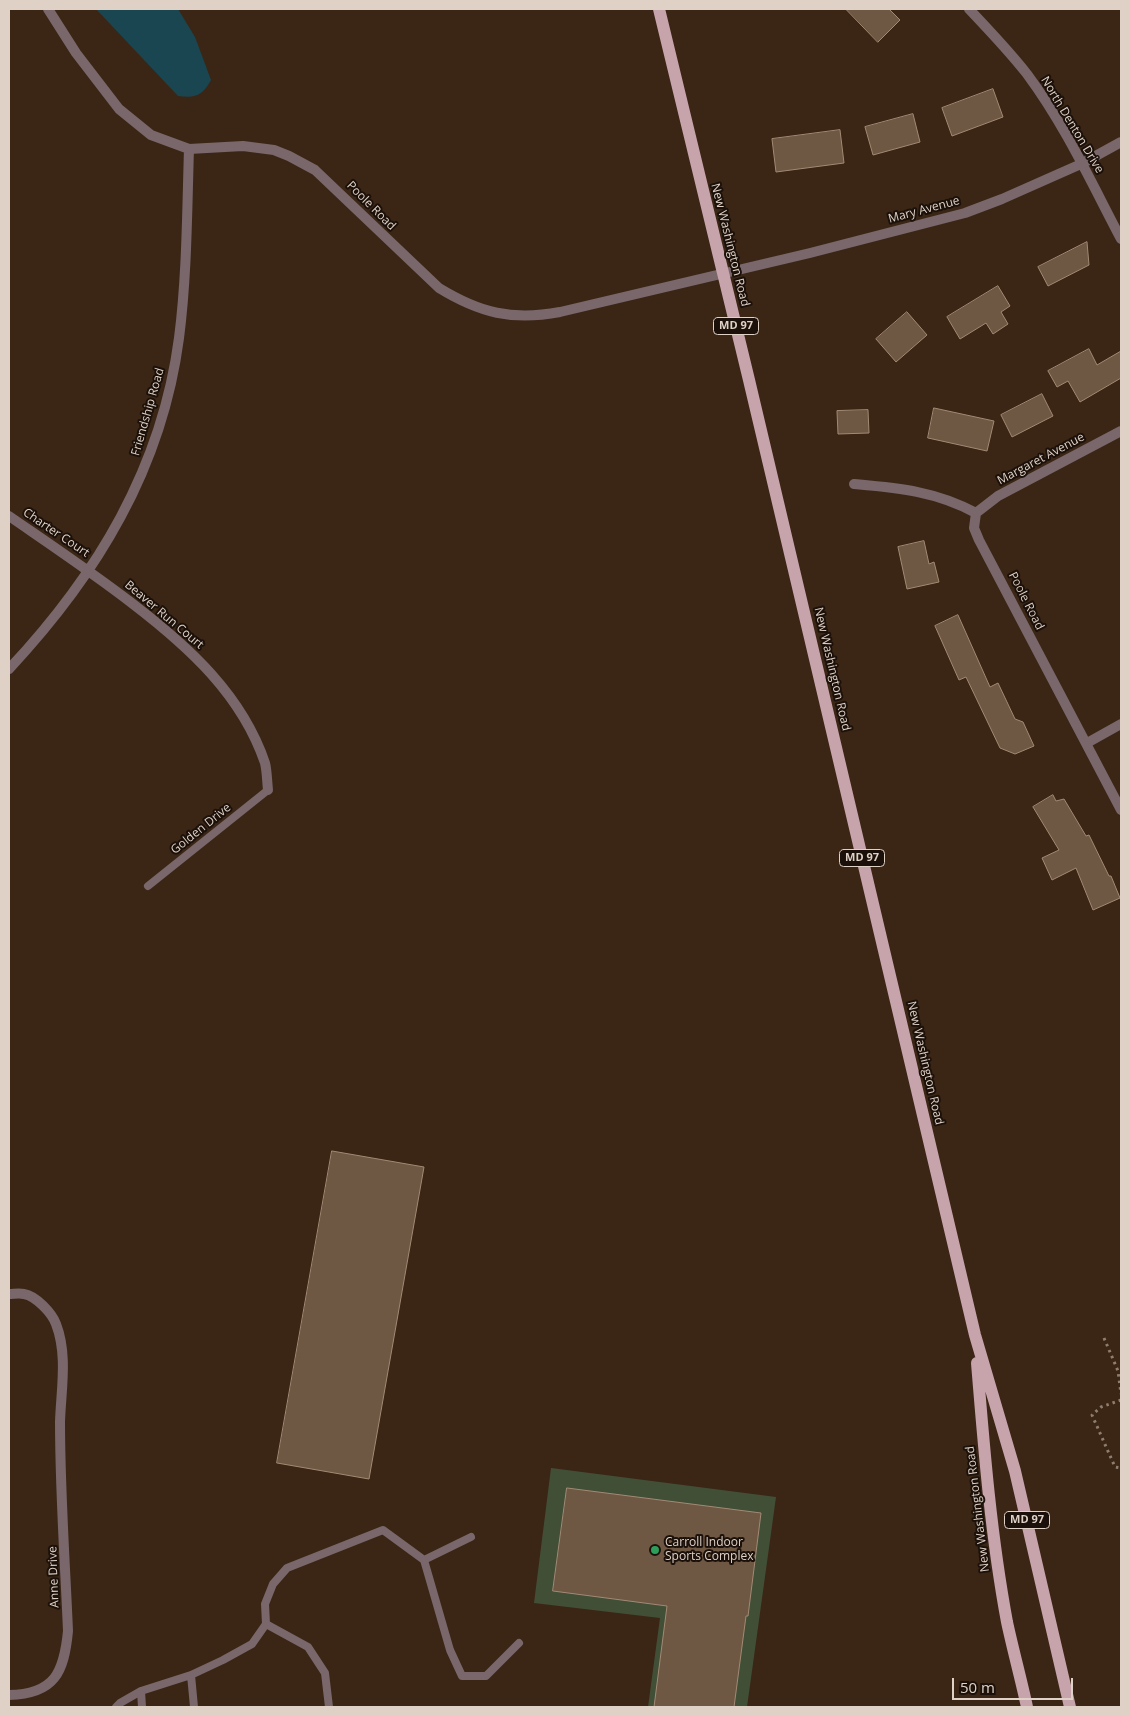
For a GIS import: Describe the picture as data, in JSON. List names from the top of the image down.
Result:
{
  "streets": {
    "main road": ["New Washington Road", "MD 97"],
    "street": [
      "North Denton Drive",
      "Poole Road",
      "Mary Avenue",
      "Friendship Road",
      "Margaret Avenue",
      "Charter Court",
      "Beaver Run Court",
      "Anne Drive"
    ],
    "lane": ["Golden Drive"]
  },
  "crossings": [
    ["North Denton Drive", "Mary Avenue"],
    ["Poole Road", "Mary Avenue"],
    ["Poole Road", "New Washington Road"],
    ["Poole Road", "Friendship Road"],
    ["Poole Road", "Margaret Avenue"],
    ["Mary Avenue", "New Washington Road"],
    ["Friendship Road", "Charter Court"],
    ["Friendship Road", "Beaver Run Court"],
    ["Charter Court", "Beaver Run Court"],
    ["Beaver Run Court", "Golden Drive"]
  ],
  "places": ["Carroll Indoor Sports Complex"],
  "scale_bar": "50 m"
}
